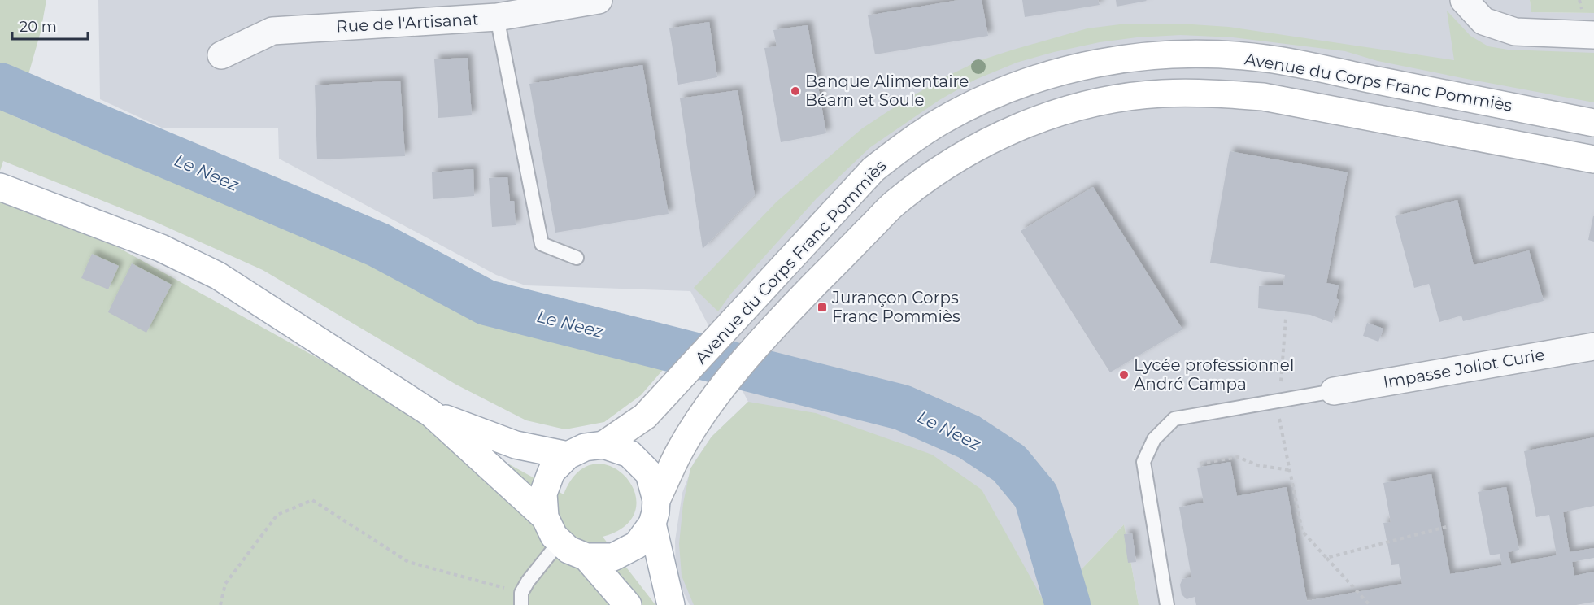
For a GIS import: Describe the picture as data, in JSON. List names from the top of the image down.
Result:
{
  "streets": {
    "main road": ["Avenue du Corps Franc Pommiès"],
    "street": ["Rue de l'Artisanat", "Impasse Joliot Curie"]
  },
  "water": ["Le Neez"],
  "places": {
    "other": ["Banque Alimentaire Béarn et Soule", "Lycée professionnel André Campa"],
    "transit": ["Jurançon Corps Franc Pommiès"]
  },
  "scale_bar": "20 m"
}
